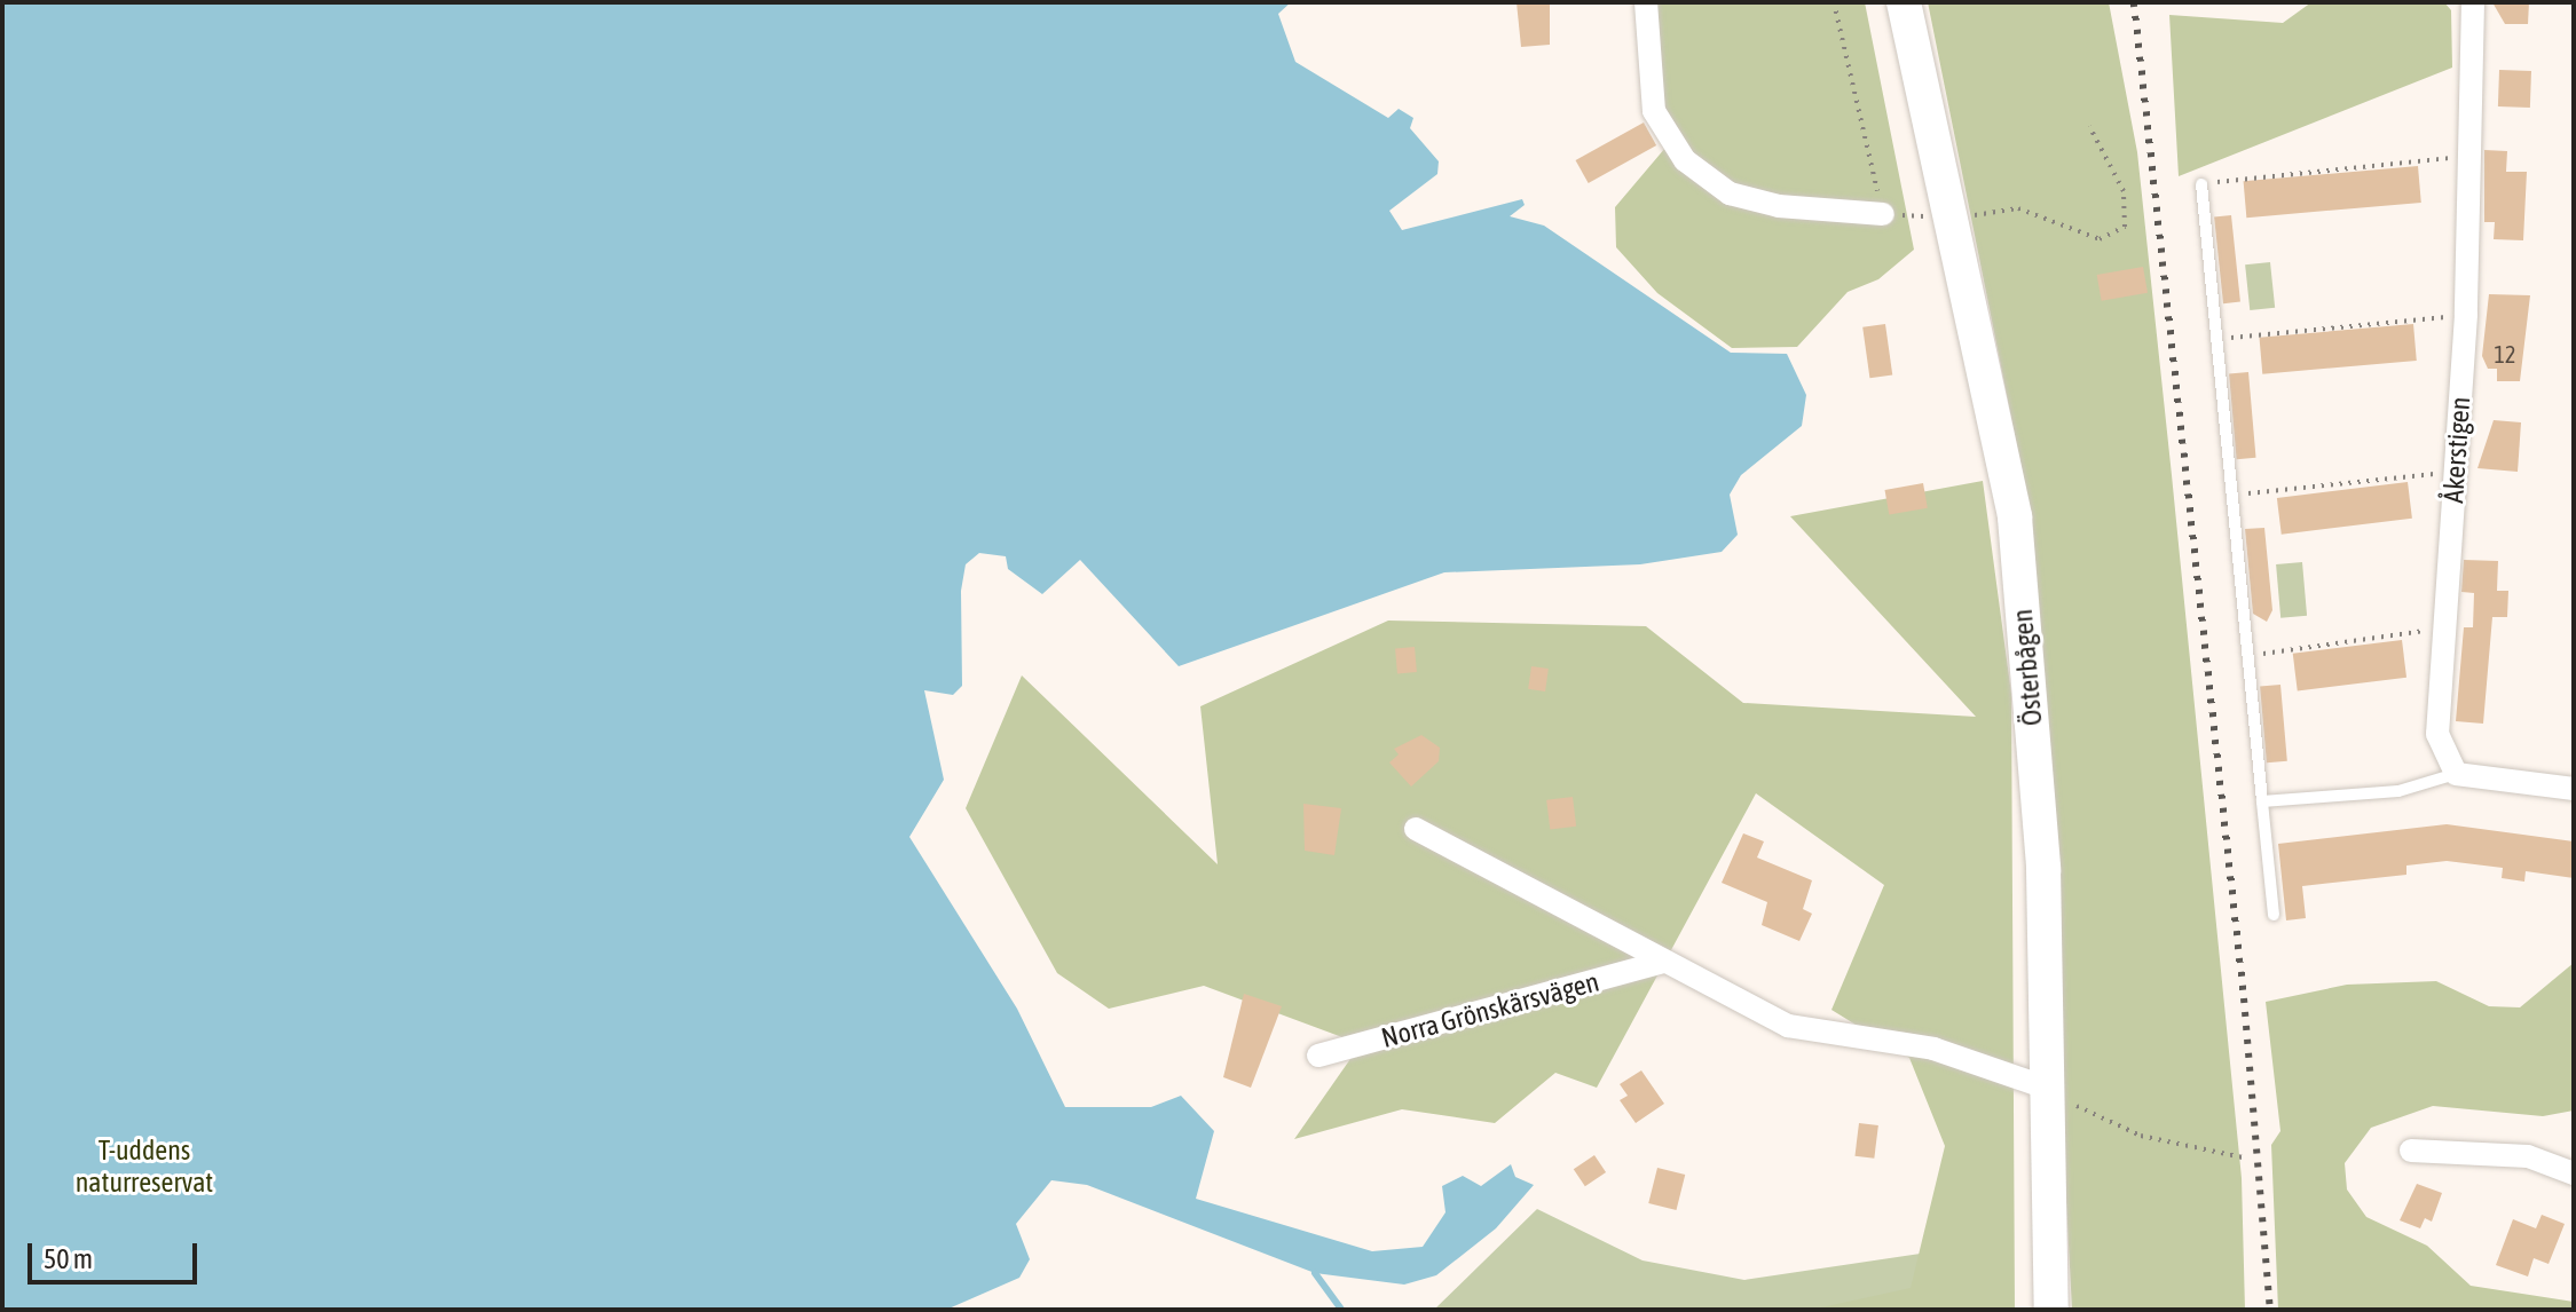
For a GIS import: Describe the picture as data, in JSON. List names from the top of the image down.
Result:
{
  "streets": {
    "main road": ["Österbågen"],
    "street": ["Åkerstigen", "Norra Grönskärsvägen"]
  },
  "crossings": [
    ["Österbågen", "Norra Grönskärsvägen"]
  ],
  "parks": ["T-uddens naturreservat"],
  "house_numbers": ["12"],
  "scale_bar": "50 m"
}
